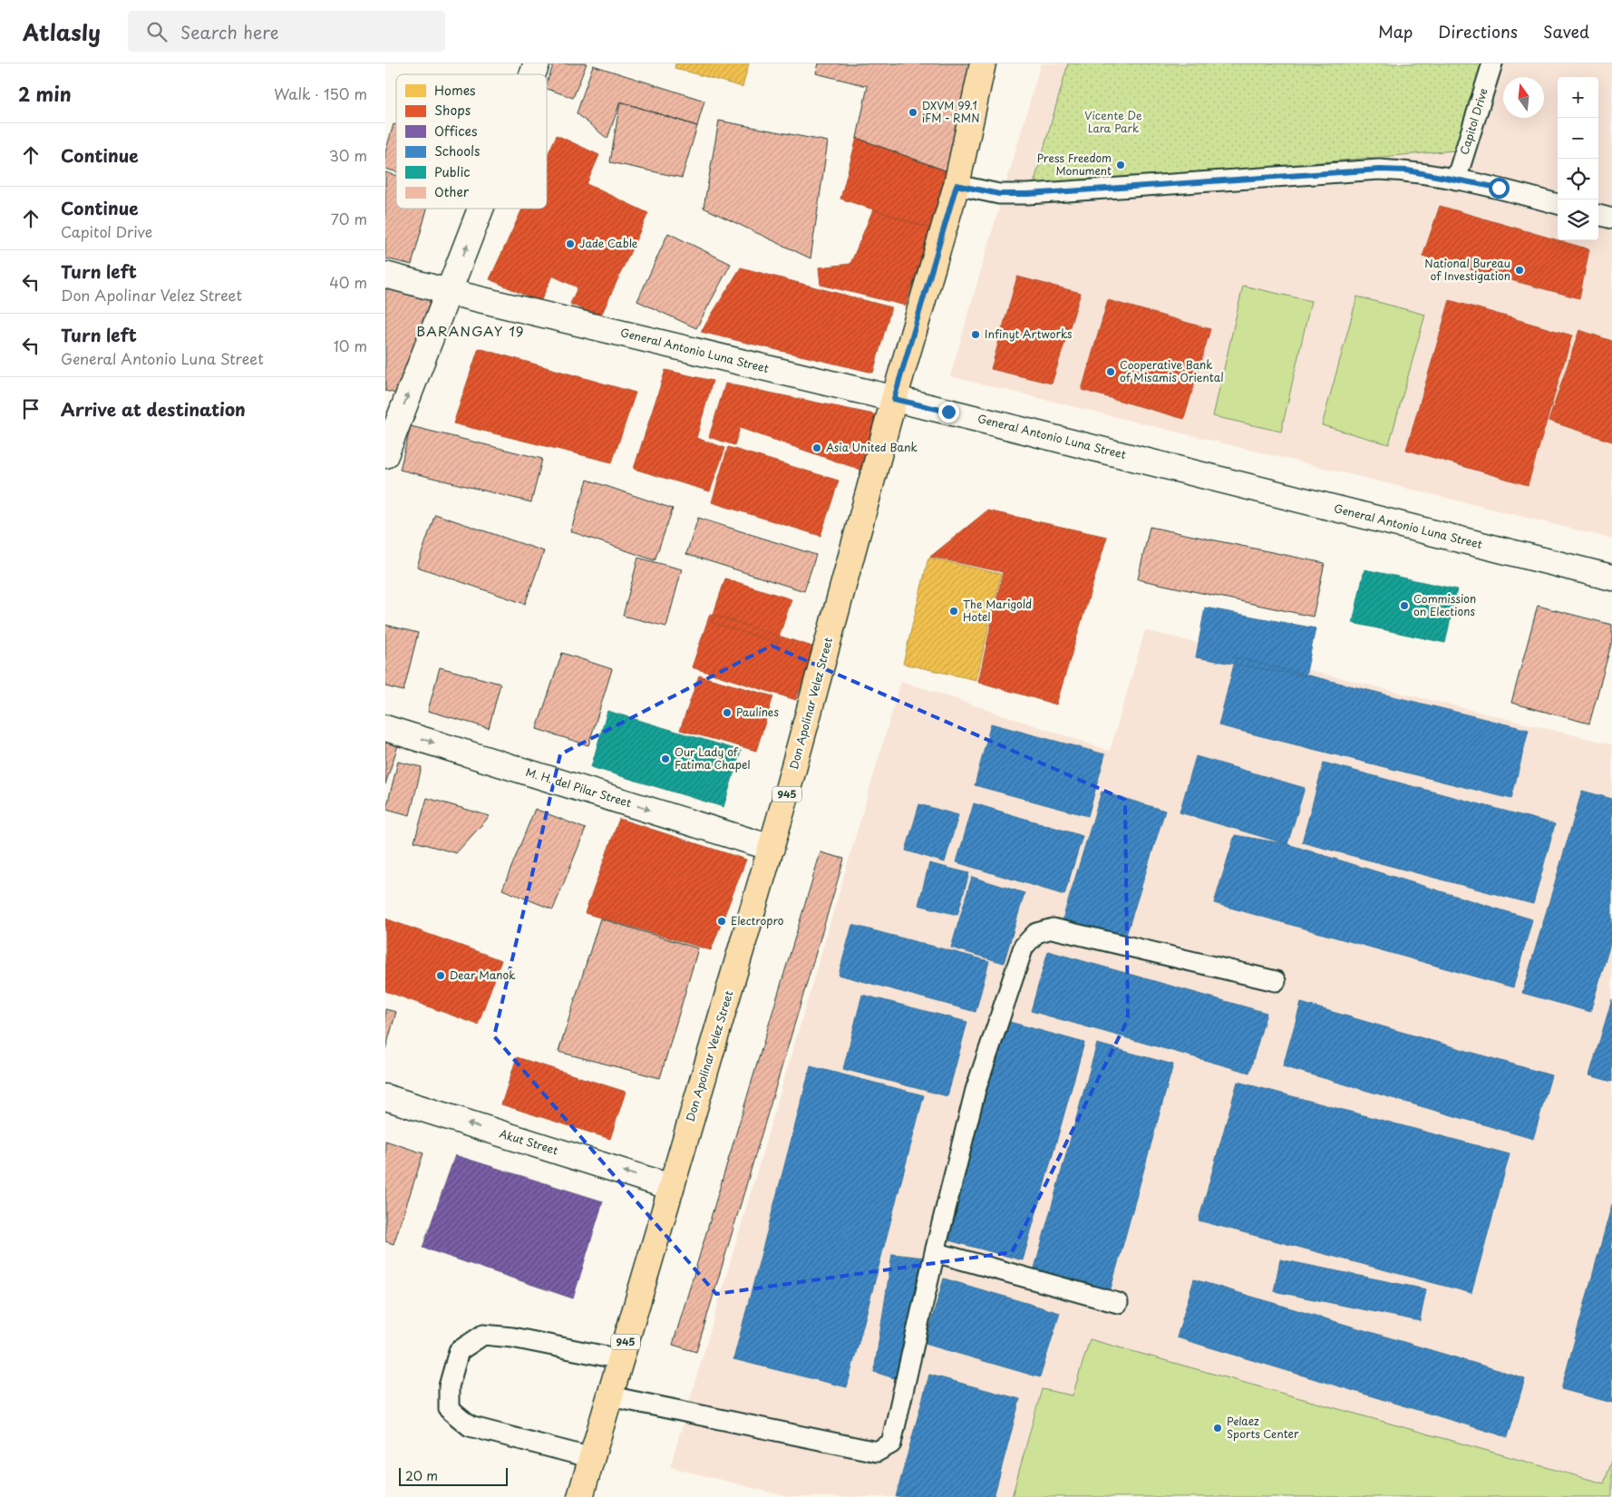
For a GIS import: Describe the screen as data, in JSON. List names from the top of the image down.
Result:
{
  "streets": {
    "main road": ["Don Apolinar Velez Street", "945"],
    "street": ["General Antonio Luna Street", "M. H. del Pilar Street", "Akut Street"],
    "lane": ["Capitol Drive"]
  },
  "crossings": [
    ["General Antonio Luna Street", "Don Apolinar Velez Street"],
    ["Don Apolinar Velez Street", "M. H. del Pilar Street"],
    ["Don Apolinar Velez Street", "Akut Street"]
  ],
  "one_way": ["M. H. del Pilar Street", "Akut Street"],
  "districts": ["BARANGAY 19"],
  "parks": ["Vicente De Lara Park"],
  "places": [
    "DXVM 99.1 iFM - RMN",
    "Press Freedom Monument",
    "Jade Cable",
    "National Bureau of Investigation",
    "Infinyt Artworks",
    "Cooperative Bank of Misamis Oriental",
    "Asia United Bank",
    "Commission on Elections",
    "The Marigold Hotel",
    "Paulines",
    "Our Lady of Fatima Chapel",
    "Electropro",
    "Dear Manok",
    "Pelaez Sports Center"
  ],
  "legend": [
    "Homes",
    "Shops",
    "Offices",
    "Schools",
    "Public",
    "Other"
  ],
  "scale_bar": "20 m",
  "north": "top",
  "page": {
    "header": "Atlasly",
    "search": "Search here",
    "nav": ["Map", "Directions", "Saved"],
    "heading": ["2 min", "Walk · 150 m"],
    "map_buttons": ["+", "−"],
    "list": [
      ["Continue", "30 m"],
      ["Continue", "Capitol Drive", "70 m"],
      ["Turn left", "Don Apolinar Velez Street", "40 m"],
      ["Turn left", "General Antonio Luna Street", "10 m"],
      "Arrive at destination"
    ],
    "scale": "20 m"
  }
}
